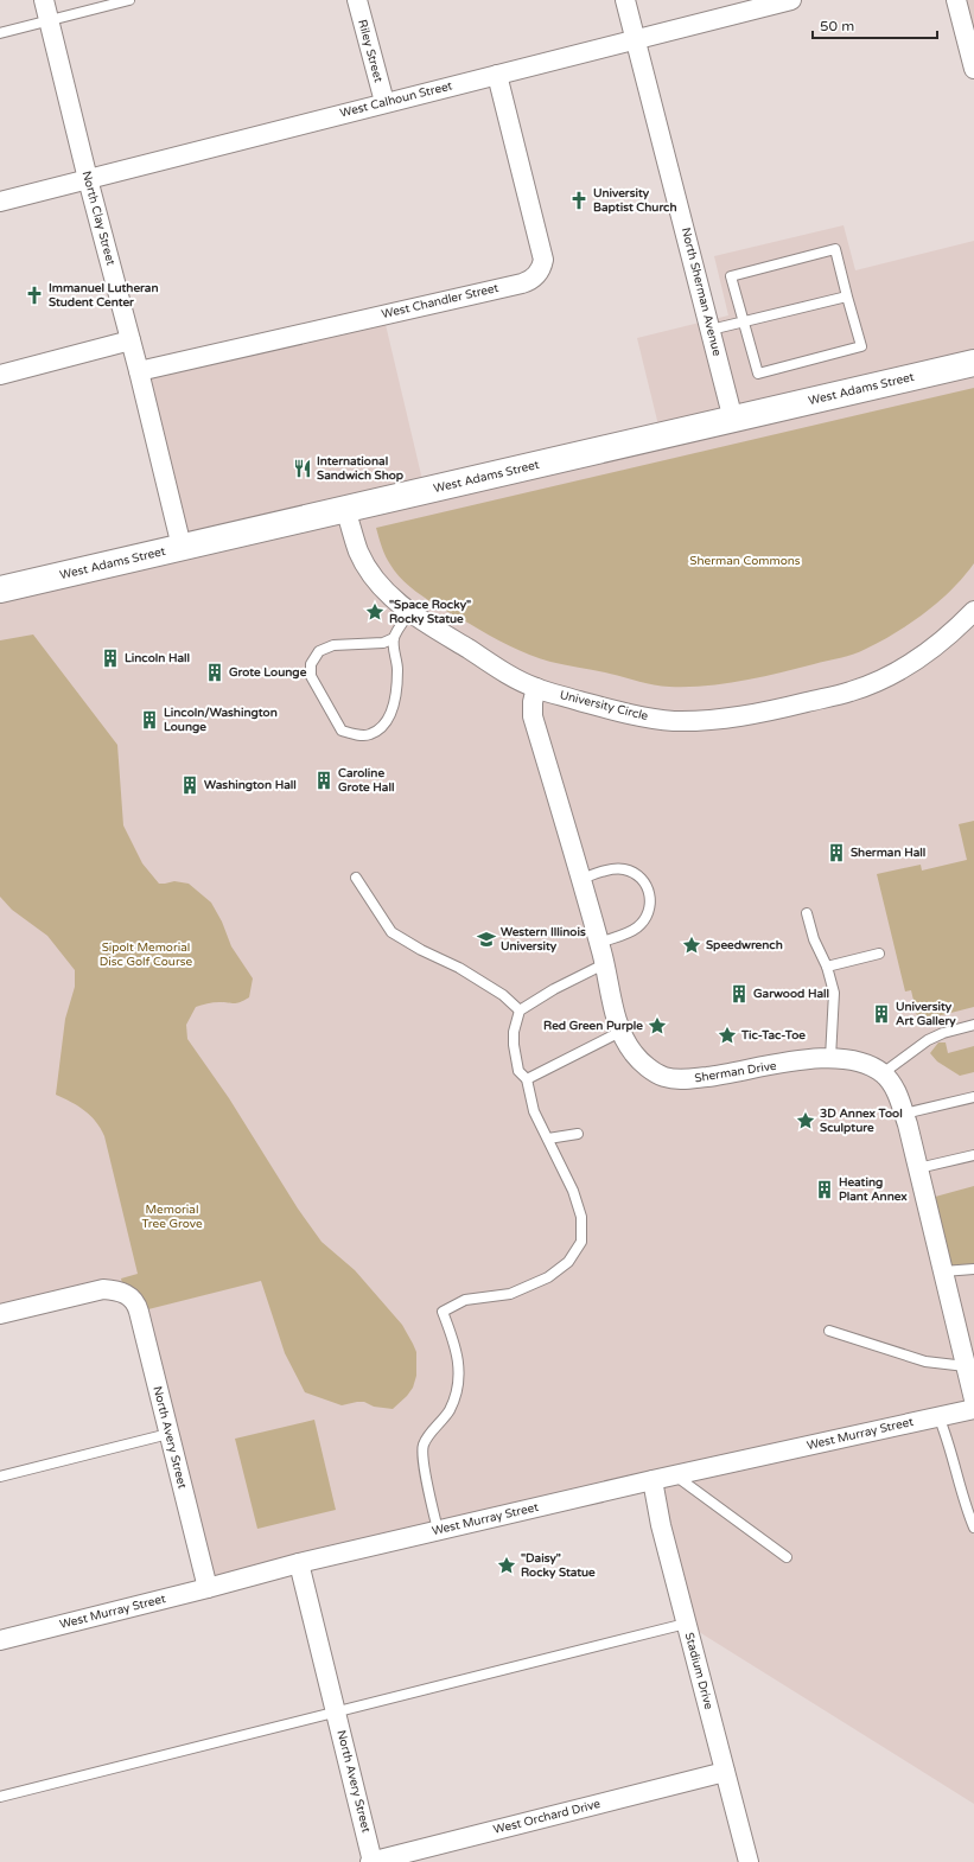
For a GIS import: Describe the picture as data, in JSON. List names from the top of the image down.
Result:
{
  "streets": {
    "street": [
      "Riley Street",
      "West Calhoun Street",
      "North Clay Street",
      "North Sherman Avenue",
      "West Chandler Street",
      "West Adams Street",
      "University Circle",
      "Sherman Drive",
      "West Murray Street",
      "North Avery Street",
      "Stadium Drive",
      "West Orchard Drive"
    ]
  },
  "crossings": [
    ["Riley Street", "West Calhoun Street"],
    ["West Calhoun Street", "North Clay Street"],
    ["West Calhoun Street", "North Sherman Avenue"],
    ["West Calhoun Street", "West Chandler Street"],
    ["North Clay Street", "West Chandler Street"],
    ["North Clay Street", "West Adams Street"],
    ["North Sherman Avenue", "West Adams Street"],
    ["West Adams Street", "University Circle"],
    ["University Circle", "Sherman Drive"],
    ["West Murray Street", "North Avery Street"],
    ["West Murray Street", "Stadium Drive"],
    ["North Avery Street", "West Orchard Drive"],
    ["Stadium Drive", "West Orchard Drive"]
  ],
  "parks": ["Sherman Commons", "Sipolt Memorial Disc Golf Course", "Memorial Tree Grove"],
  "places": {
    "church": ["University Baptist Church", "Immanuel Lutheran Student Center"],
    "restaurant": ["International Sandwich Shop"],
    "place": [
      "\"Space Rocky\" Rocky Statue",
      "Speedwrench",
      "Red Green Purple",
      "Tic-Tac-Toe",
      "3D Annex Tool Sculpture",
      "\"Daisy\" Rocky Statue"
    ],
    "building": [
      "Lincoln Hall",
      "Grote Lounge",
      "Lincoln/Washington Lounge",
      "Caroline Grote Hall",
      "Washington Hall",
      "Sherman Hall",
      "Garwood Hall",
      "University Art Gallery",
      "Heating Plant Annex"
    ],
    "school or university": ["Western Illinois University"]
  },
  "scale_bar": "50 m"
}
